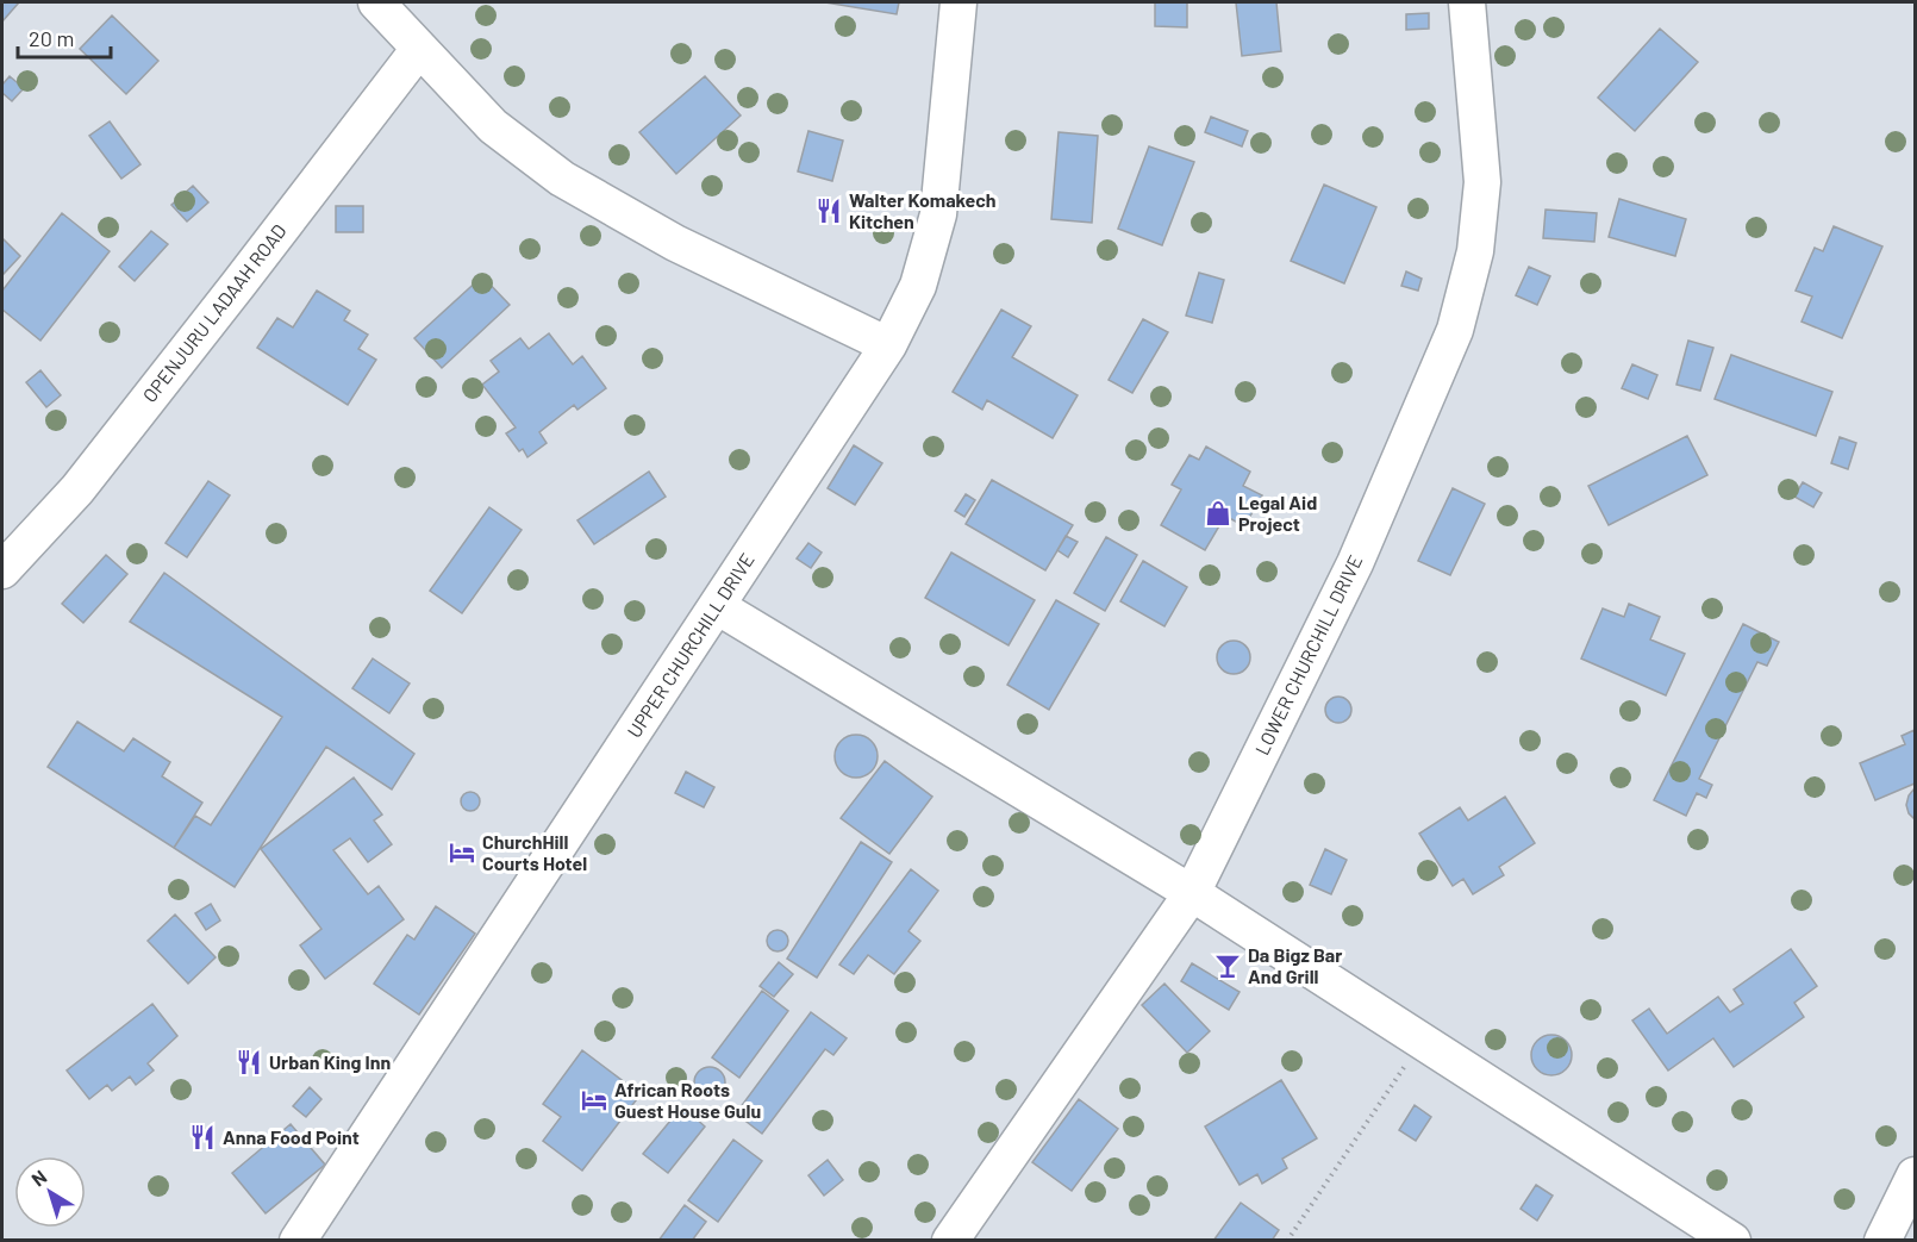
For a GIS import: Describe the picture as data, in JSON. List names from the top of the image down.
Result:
{
  "streets": {
    "street": ["OPENJURU LADAAH ROAD", "UPPER CHURCHILL DRIVE", "LOWER CHURCHILL DRIVE"]
  },
  "places": {
    "restaurant": ["Walter Komakech Kitchen", "Urban King Inn", "Anna Food Point"],
    "shop": ["Legal Aid Project"],
    "hotel": ["ChurchHill Courts Hotel", "African Roots Guest House Gulu"],
    "bar": ["Da Bigz Bar And Grill"]
  },
  "scale_bar": "20 m",
  "north": "top left"
}
